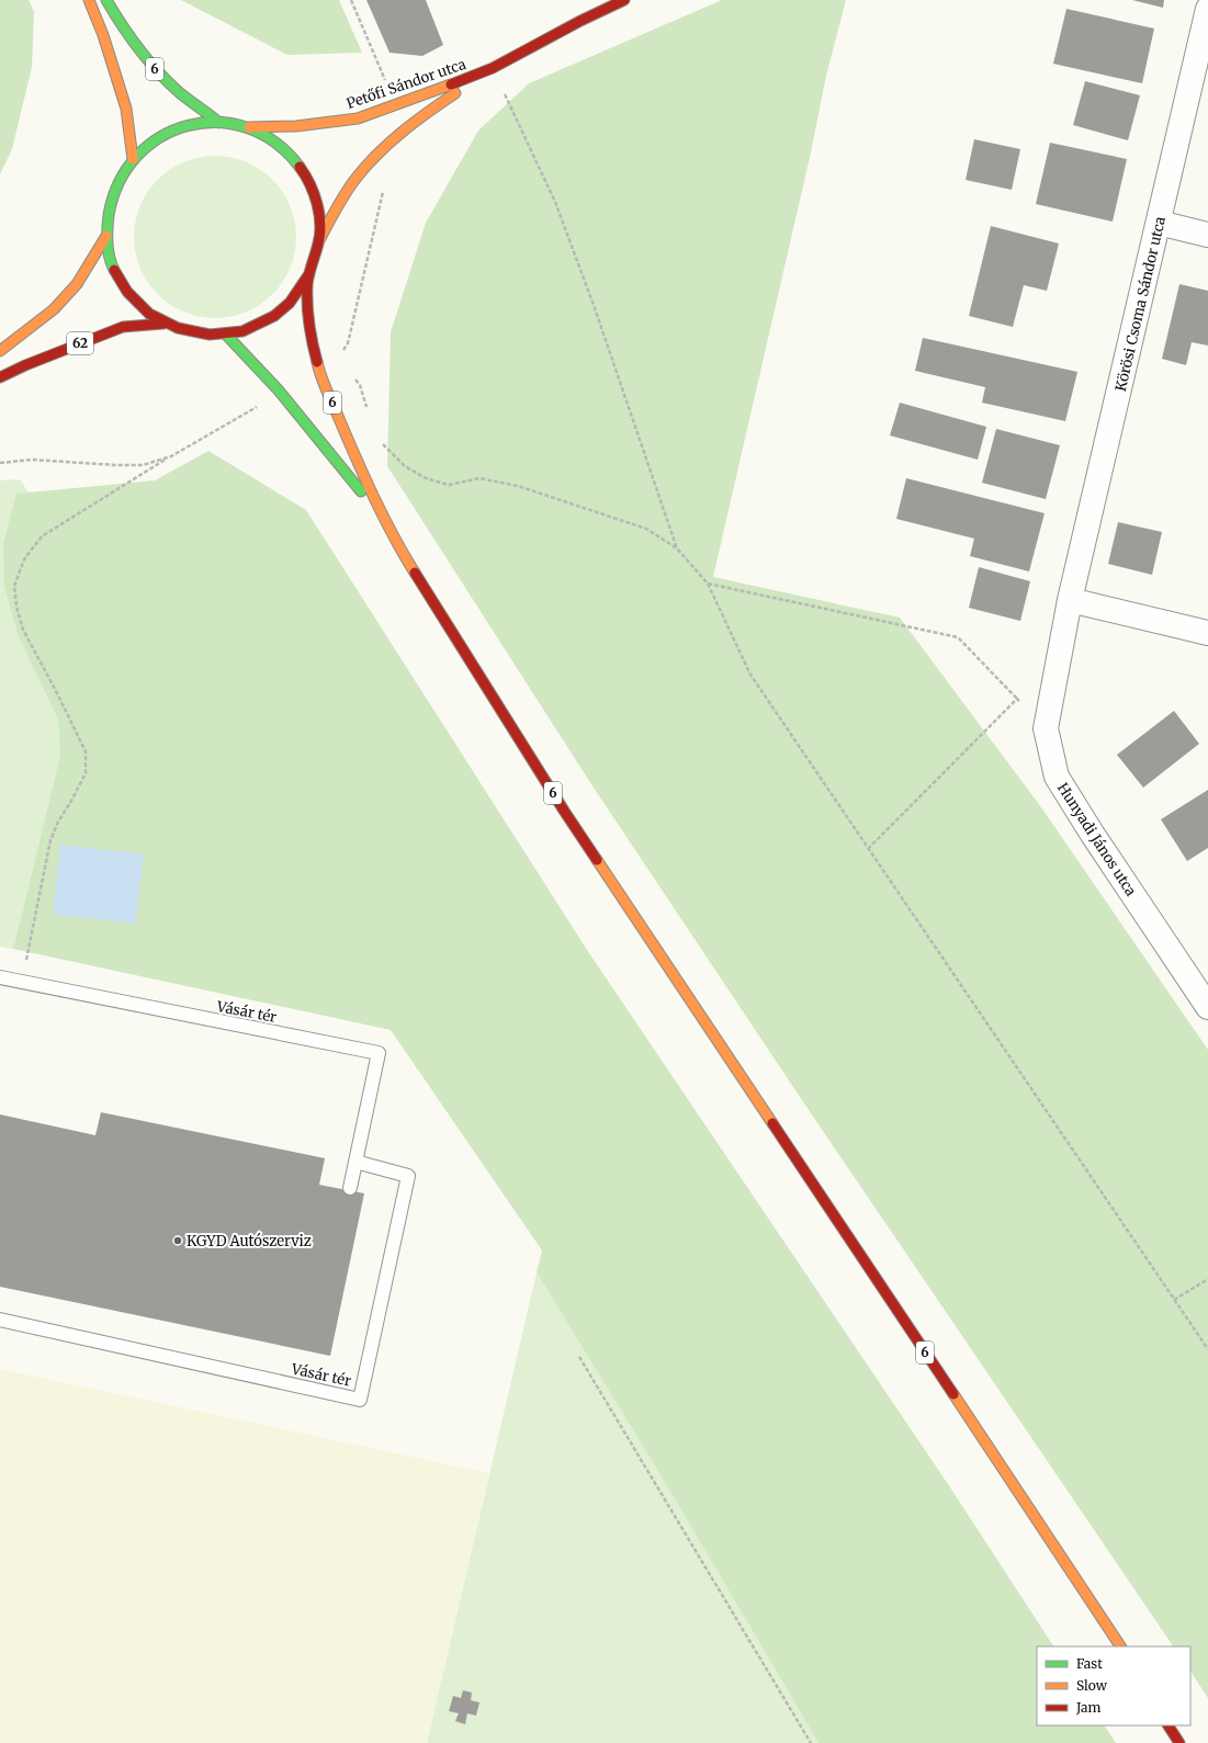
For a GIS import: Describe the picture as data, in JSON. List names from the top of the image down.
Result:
{
  "streets": {
    "main road": ["6", "Petőfi Sándor utca", "62"],
    "street": ["Körösi Csoma Sándor utca", "Hunyadi János utca"],
    "lane": ["Vásár tér"]
  },
  "crossings": [
    ["6", "Petőfi Sándor utca"],
    ["6", "62"],
    ["Körösi Csoma Sándor utca", "Hunyadi János utca"]
  ],
  "places": ["KGYD Autószerviz"],
  "legend": ["Fast", "Slow", "Jam"]
}
